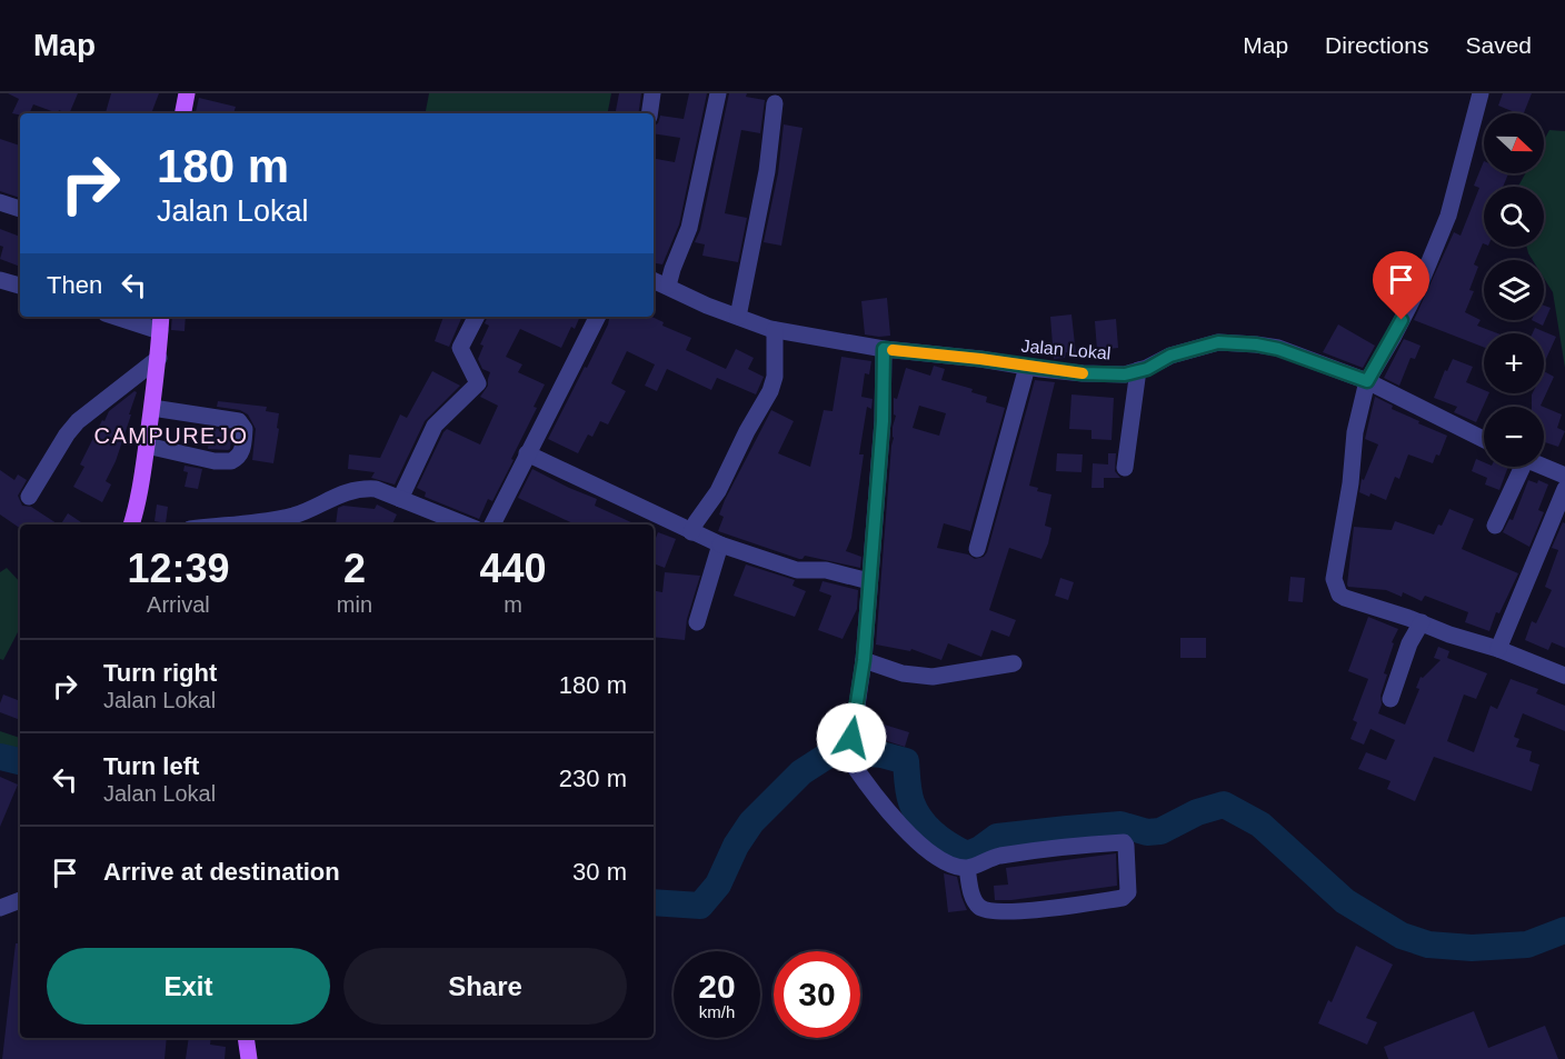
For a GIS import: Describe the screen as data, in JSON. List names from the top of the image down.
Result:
{
  "streets": {
    "street": ["Jalan Lokal"]
  },
  "districts": ["CAMPUREJO"],
  "north": "right",
  "page": {
    "header": "Map",
    "nav": ["Map", "Directions", "Saved"],
    "map_buttons": ["+", "−"],
    "turn": ["180 m", "Jalan Lokal"],
    "then": "Then",
    "eta": [
      "12:39",
      "Arrival",
      "2",
      "min",
      "440",
      "m"
    ],
    "list": [
      {
        "name": "Turn right",
        "note": "Jalan Lokal",
        "value": "180 m"
      },
      {
        "name": "Turn left",
        "note": "Jalan Lokal",
        "value": "230 m"
      },
      {
        "name": "Arrive at destination",
        "value": "30 m"
      }
    ],
    "buttons": ["Exit", "Share"],
    "speed": "20 km/h",
    "limit": "30"
  }
}
